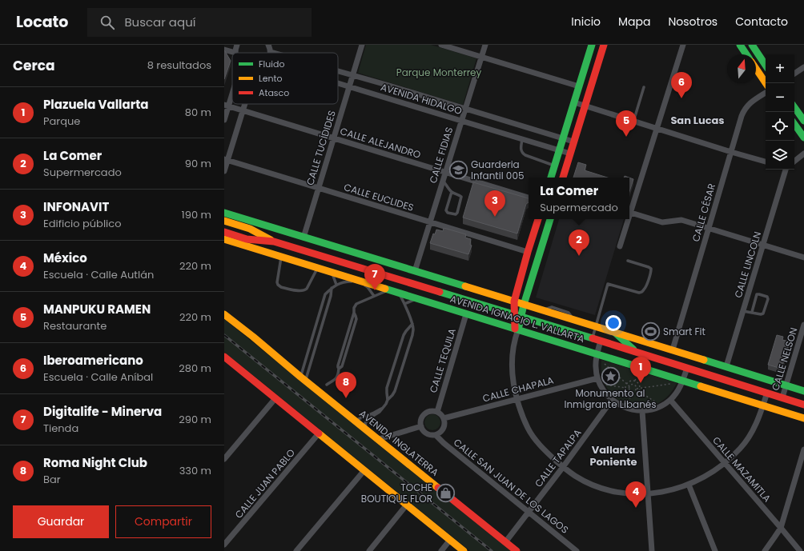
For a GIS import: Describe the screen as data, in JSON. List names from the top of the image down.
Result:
{
  "streets": {
    "street": [
      "AVENIDA HIDALGO",
      "CALLE ALEJANDRO",
      "CALLE TUCÍDIDES",
      "CALLE FIDIAS",
      "CALLE EUCLIDES",
      "CALLE CÉSAR",
      "CALLE LINCOLN",
      "AVENIDA IGNACIO L. VALLARTA",
      "CALLE NELSON",
      "CALLE TEQUILA",
      "CALLE CHAPALA",
      "AVENIDA INGLATERRA",
      "CALLE TAPALPA",
      "CALLE MAZAMITLA",
      "CALLE JUAN PABLO",
      "CALLE SAN JUAN DE LOS LAGOS"
    ]
  },
  "crossings": [
    ["AVENIDA HIDALGO", "CALLE TUCÍDIDES"],
    ["AVENIDA HIDALGO", "CALLE FIDIAS"],
    ["CALLE ALEJANDRO", "CALLE TUCÍDIDES"],
    ["CALLE ALEJANDRO", "CALLE FIDIAS"],
    ["CALLE TUCÍDIDES", "CALLE EUCLIDES"],
    ["CALLE TUCÍDIDES", "AVENIDA IGNACIO L. VALLARTA"],
    ["CALLE FIDIAS", "CALLE EUCLIDES"],
    ["CALLE FIDIAS", "AVENIDA IGNACIO L. VALLARTA"],
    ["CALLE CÉSAR", "AVENIDA IGNACIO L. VALLARTA"],
    ["CALLE LINCOLN", "AVENIDA IGNACIO L. VALLARTA"],
    ["AVENIDA IGNACIO L. VALLARTA", "CALLE NELSON"],
    ["AVENIDA IGNACIO L. VALLARTA", "CALLE TEQUILA"],
    ["CALLE TEQUILA", "CALLE CHAPALA"],
    ["CALLE TEQUILA", "CALLE SAN JUAN DE LOS LAGOS"],
    ["CALLE CHAPALA", "CALLE SAN JUAN DE LOS LAGOS"],
    ["AVENIDA INGLATERRA", "CALLE TAPALPA"],
    ["CALLE TAPALPA", "CALLE SAN JUAN DE LOS LAGOS"]
  ],
  "districts": ["San Lucas", "Vallarta Poniente"],
  "parks": ["Parque Monterrey"],
  "places": {
    "school or university": ["Guarderia Infantil 005"],
    "sports": ["Smart Fit"],
    "place": ["Monumento al Inmigrante Libanés"],
    "shop": ["TOCHE BOUTIQUE FLOR"]
  },
  "legend": ["Fluido", "Lento", "Atasco"],
  "north": "top",
  "page": {
    "header": "Locato",
    "search": "Buscar aquí",
    "nav": [
      "Inicio",
      "Mapa",
      "Nosotros",
      "Contacto"
    ],
    "heading": ["Cerca", "8 resultados"],
    "map_buttons": ["+", "−"],
    "pins": [
      "6",
      "5",
      "3",
      "2",
      "7",
      "1",
      "8",
      "4"
    ],
    "list": [
      {
        "mark": "1",
        "name": "Plazuela Vallarta",
        "note": "Parque",
        "value": "80 m"
      },
      {
        "mark": "2",
        "name": "La Comer",
        "note": "Supermercado",
        "value": "90 m"
      },
      {
        "mark": "3",
        "name": "INFONAVIT",
        "note": "Edificio público",
        "value": "190 m"
      },
      {
        "mark": "4",
        "name": "México",
        "note": "Escuela · Calle Autlán",
        "value": "220 m"
      },
      {
        "mark": "5",
        "name": "MANPUKU RAMEN",
        "note": "Restaurante",
        "value": "220 m"
      },
      {
        "mark": "6",
        "name": "Iberoamericano",
        "note": "Escuela · Calle Aníbal",
        "value": "280 m"
      },
      {
        "mark": "7",
        "name": "Digitalife - Minerva",
        "note": "Tienda",
        "value": "290 m"
      },
      {
        "mark": "8",
        "name": "Roma Night Club",
        "note": "Bar",
        "value": "330 m"
      }
    ],
    "popup": ["La Comer", "Supermercado"],
    "buttons": ["Guardar", "Compartir"]
  }
}
